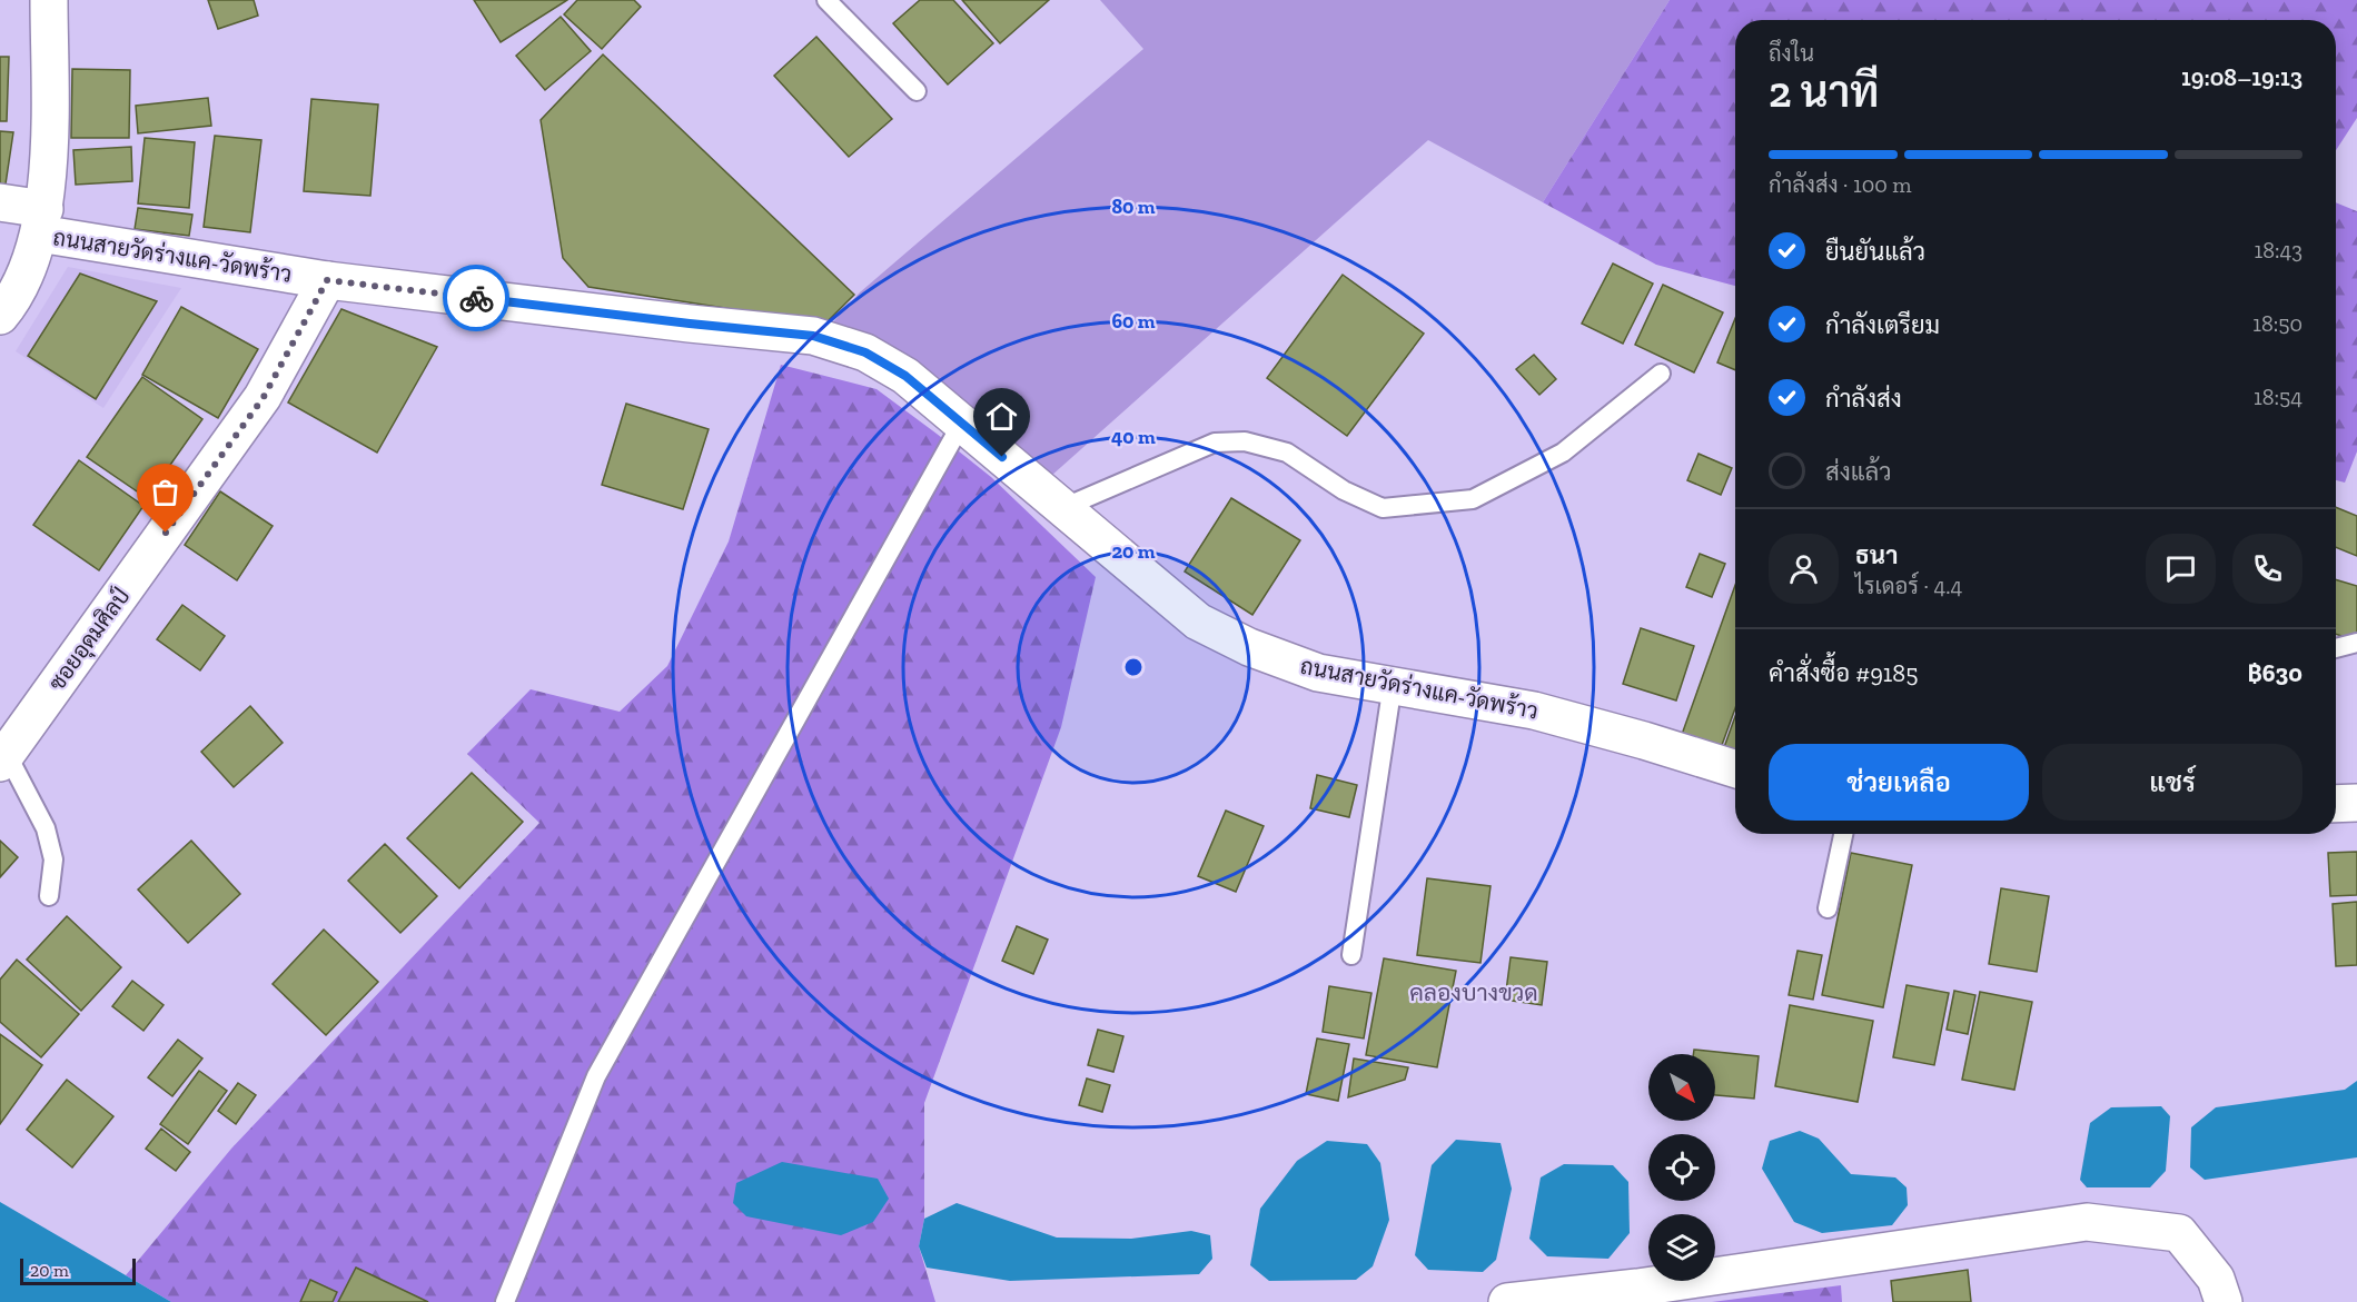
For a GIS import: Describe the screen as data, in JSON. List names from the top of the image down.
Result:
{
  "streets": {
    "street": ["ถนนสายวัดร่างแค-วัดพร้าว", "ซอยอุดมศิลป์"]
  },
  "crossings": [
    ["ถนนสายวัดร่างแค-วัดพร้าว", "ซอยอุดมศิลป์"]
  ],
  "districts": ["คลองบางขวด"],
  "scale_bar": "20 m",
  "north": "bottom right",
  "page": {
    "heading": ["2 นาที", "ถึงใน", "19:08–19:13"],
    "panel": [
      "ธนา",
      "ไรเดอร์ · 4.4",
      "คำสั่งซื้อ #9185",
      "฿630"
    ],
    "bar": "กำลังส่ง · 100 m",
    "list": [
      ["ยืนยันแล้ว", "18:43"],
      ["กำลังเตรียม", "18:50"],
      ["กำลังส่ง", "18:54"],
      "ส่งแล้ว"
    ],
    "buttons": ["ช่วยเหลือ", "แชร์"],
    "scale": "20 m"
  },
  "rings": [
    "80 m",
    "60 m",
    "40 m",
    "20 m"
  ]
}
